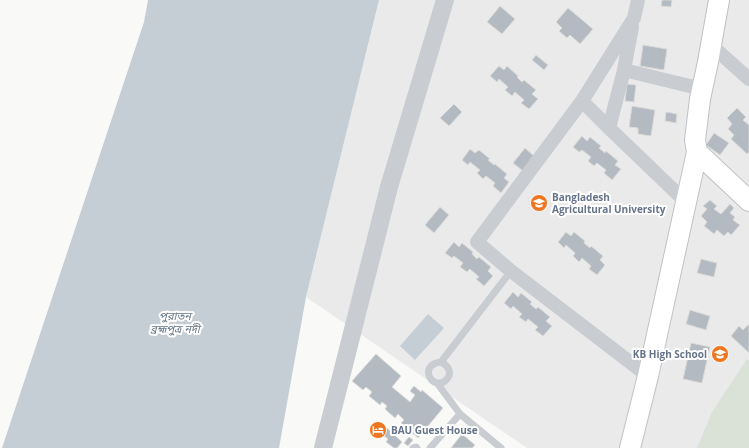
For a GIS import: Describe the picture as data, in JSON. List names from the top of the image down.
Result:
{
  "water": ["পুরাতন ব্রহ্মপুত্র নদী"],
  "places": {
    "school or university": ["Bangladesh Agricultural University", "KB High School"],
    "hotel": ["BAU Guest House"]
  }
}
